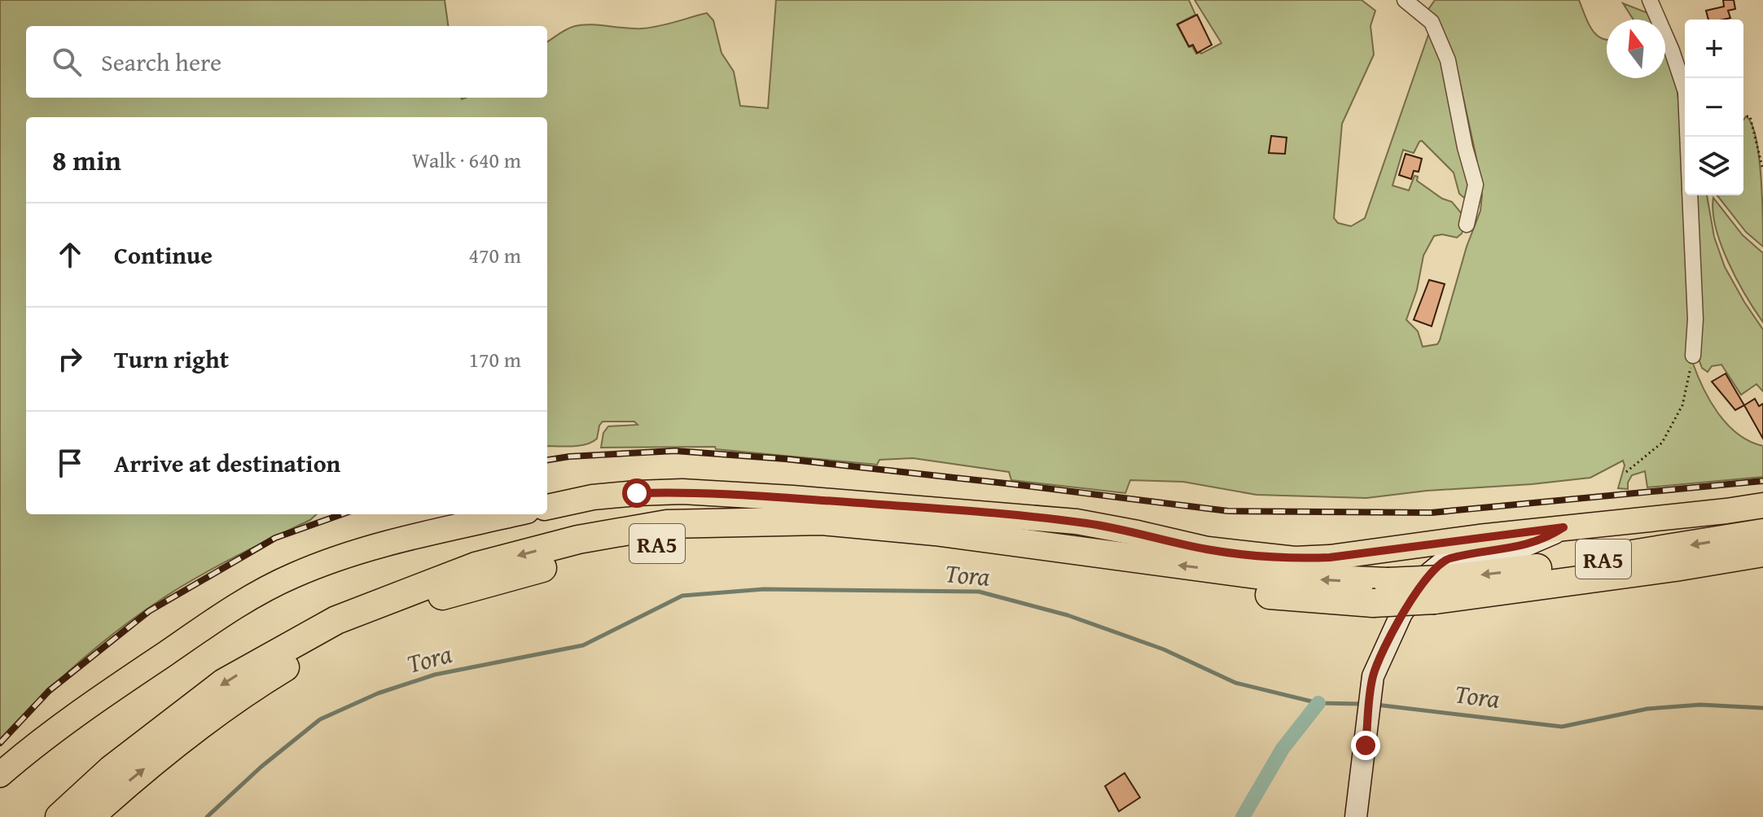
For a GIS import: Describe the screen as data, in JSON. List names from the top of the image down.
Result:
{
  "streets": {
    "highway": ["RA5"]
  },
  "water": ["Tora"],
  "north": "top",
  "page": {
    "map_buttons": ["+", "−"],
    "search": "Search here",
    "heading": ["8 min", "Walk · 640 m"],
    "list": [
      ["Continue", "470 m"],
      ["Turn right", "170 m"],
      "Arrive at destination"
    ]
  }
}
